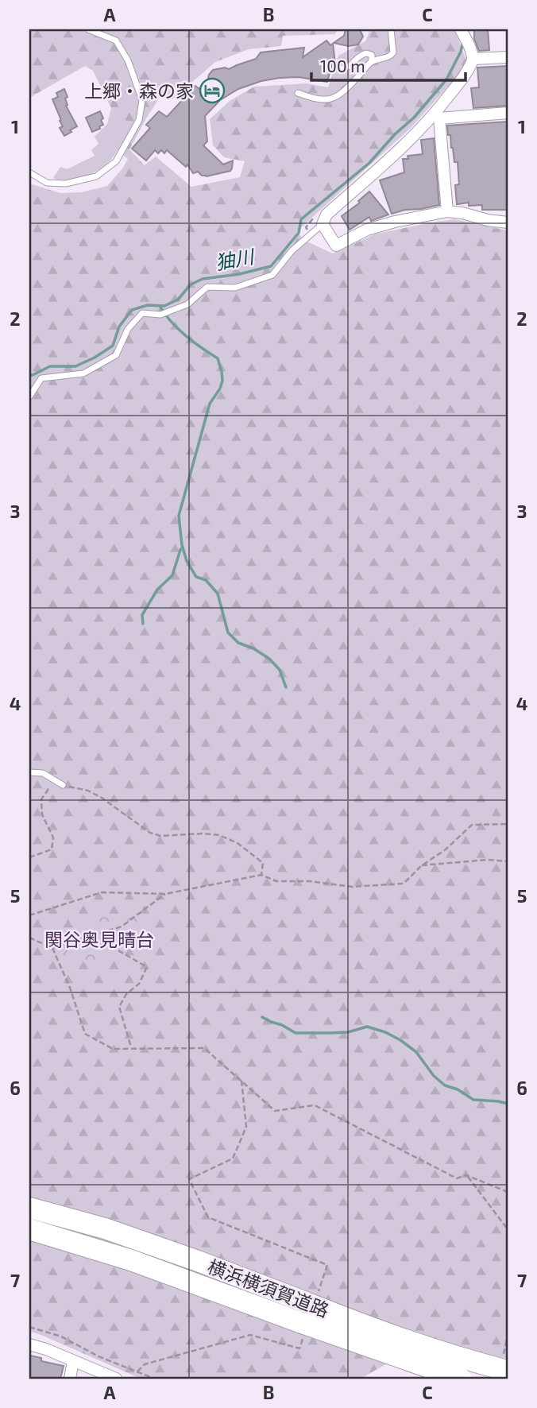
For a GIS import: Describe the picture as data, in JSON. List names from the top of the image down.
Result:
{
  "streets": {
    "highway": ["横浜横須賀道路"]
  },
  "water": ["㹨川"],
  "parks": ["関谷奥見晴台"],
  "places": {
    "hotel": ["上郷・森の家"]
  },
  "scale_bar": "100 m",
  "grid": {
    "columns": ["A", "B", "C"],
    "rows": [
      "1",
      "2",
      "3",
      "4",
      "5",
      "6",
      "7"
    ]
  }
}
